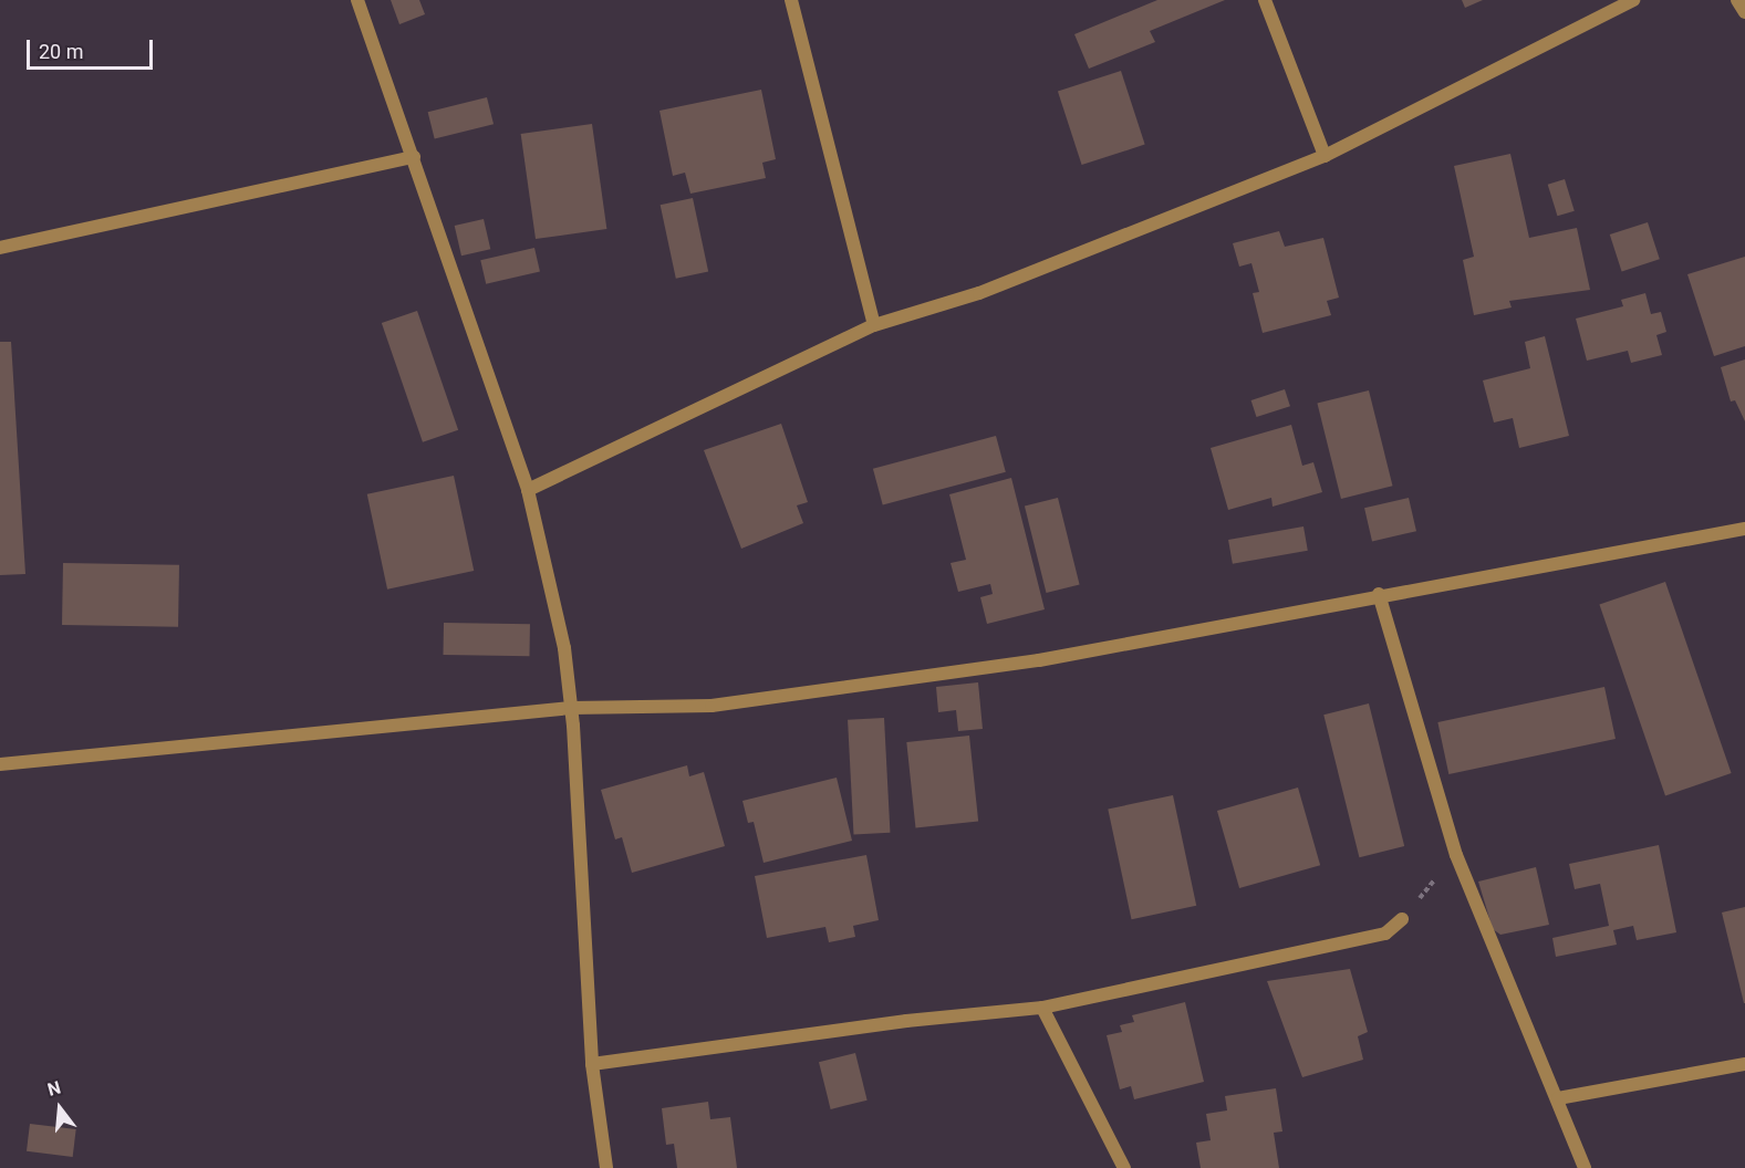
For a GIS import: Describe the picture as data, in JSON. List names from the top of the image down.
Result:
{
  "scale_bar": "20 m",
  "north": "top"
}
